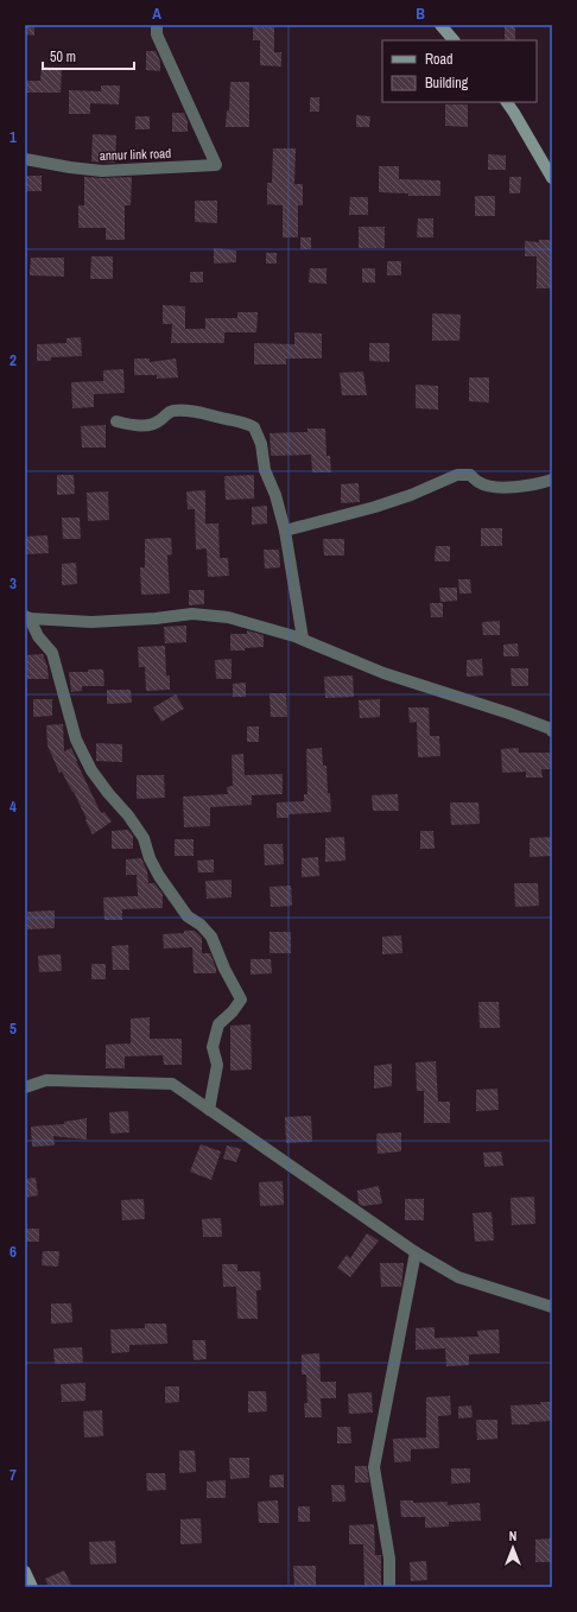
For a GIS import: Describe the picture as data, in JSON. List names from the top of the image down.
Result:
{
  "streets": {
    "street": ["annur link road"]
  },
  "legend": ["Road", "Building"],
  "scale_bar": "50 m",
  "north": "top",
  "grid": {
    "columns": ["A", "B"],
    "rows": [
      "1",
      "2",
      "3",
      "4",
      "5",
      "6",
      "7"
    ]
  }
}
